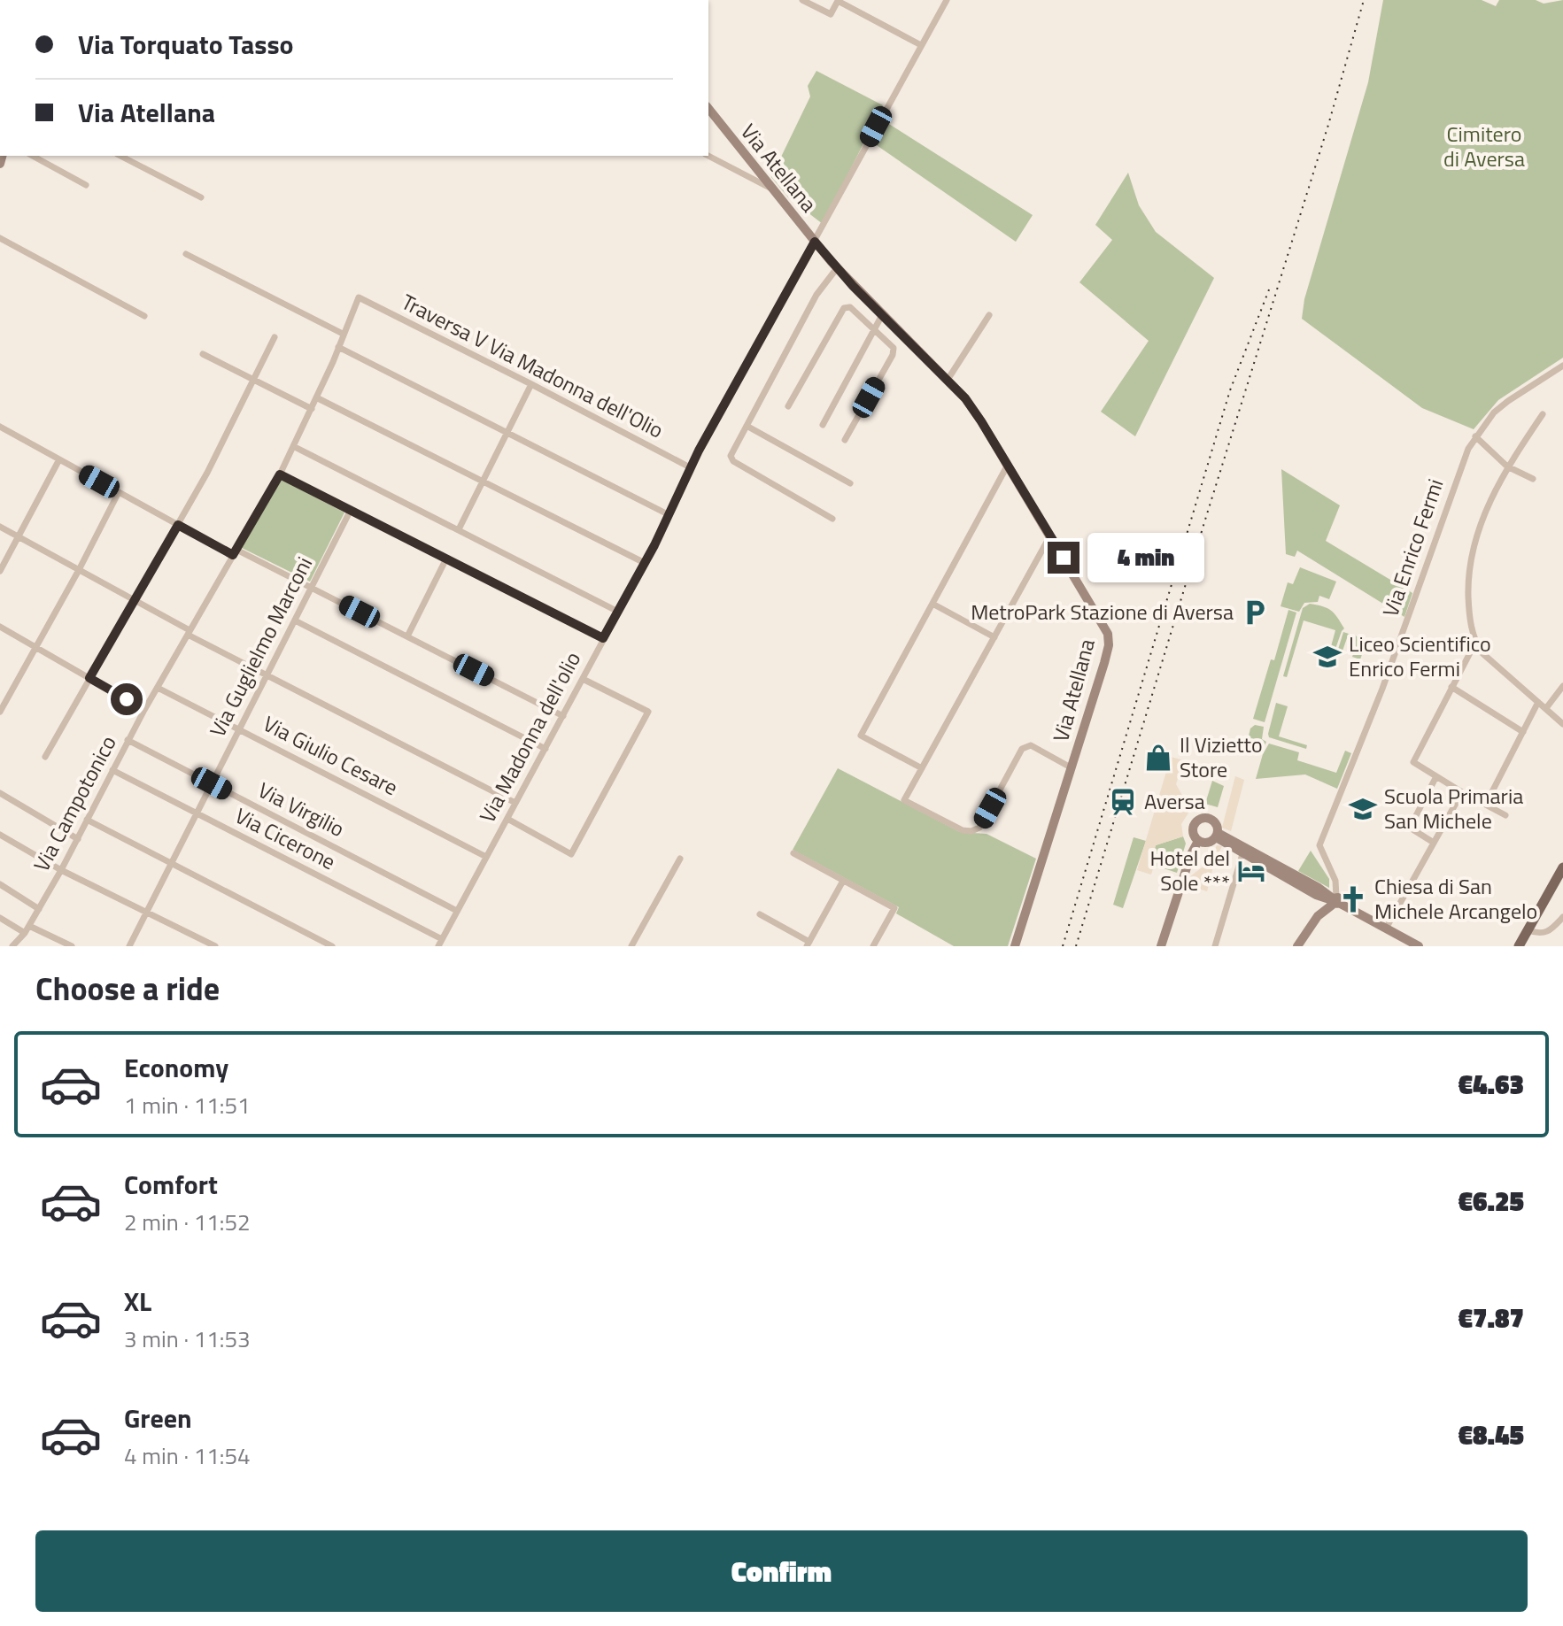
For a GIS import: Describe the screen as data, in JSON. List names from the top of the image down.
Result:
{
  "streets": {
    "main road": ["Via Atellana"],
    "street": [
      "Traversa V Via Madonna dell'Olio",
      "Via Enrico Fermi",
      "Via Guglielmo Marconi",
      "Via Madonna dell'olio",
      "Via Giulio Cesare",
      "Via Campotonico",
      "Via Virgilio",
      "Via Cicerone"
    ]
  },
  "crossings": [
    ["Via Atellana", "Via Madonna dell'olio"],
    ["Traversa V Via Madonna dell'Olio", "Via Madonna dell'olio"],
    ["Traversa V Via Madonna dell'Olio", "Via Campotonico"],
    ["Via Guglielmo Marconi", "Via Giulio Cesare"],
    ["Via Guglielmo Marconi", "Via Virgilio"],
    ["Via Guglielmo Marconi", "Via Cicerone"],
    ["Via Madonna dell'olio", "Via Giulio Cesare"],
    ["Via Madonna dell'olio", "Via Virgilio"],
    ["Via Madonna dell'olio", "Via Cicerone"],
    ["Via Giulio Cesare", "Via Campotonico"],
    ["Via Campotonico", "Via Virgilio"],
    ["Via Campotonico", "Via Cicerone"]
  ],
  "parks": ["Cimitero di Aversa"],
  "places": {
    "parking": ["MetroPark Stazione di Aversa"],
    "school or university": ["Liceo Scientifico Enrico Fermi", "Scuola Primaria San Michele"],
    "shop": ["Il Vizietto Store"],
    "station": ["Aversa"],
    "hotel": ["Hotel del Sole ***"],
    "church": ["Chiesa di San Michele Arcangelo"]
  },
  "page": {
    "banner": ["Via Torquato Tasso", "Via Atellana"],
    "bubble": "4 min",
    "heading": "Choose a ride",
    "list": [
      {
        "name": "Economy",
        "note": "1 min · 11:51",
        "value": "€4.63"
      },
      {
        "name": "Comfort",
        "note": "2 min · 11:52",
        "value": "€6.25"
      },
      {
        "name": "XL",
        "note": "3 min · 11:53",
        "value": "€7.87"
      },
      {
        "name": "Green",
        "note": "4 min · 11:54",
        "value": "€8.45"
      }
    ],
    "buttons": "Confirm"
  }
}
